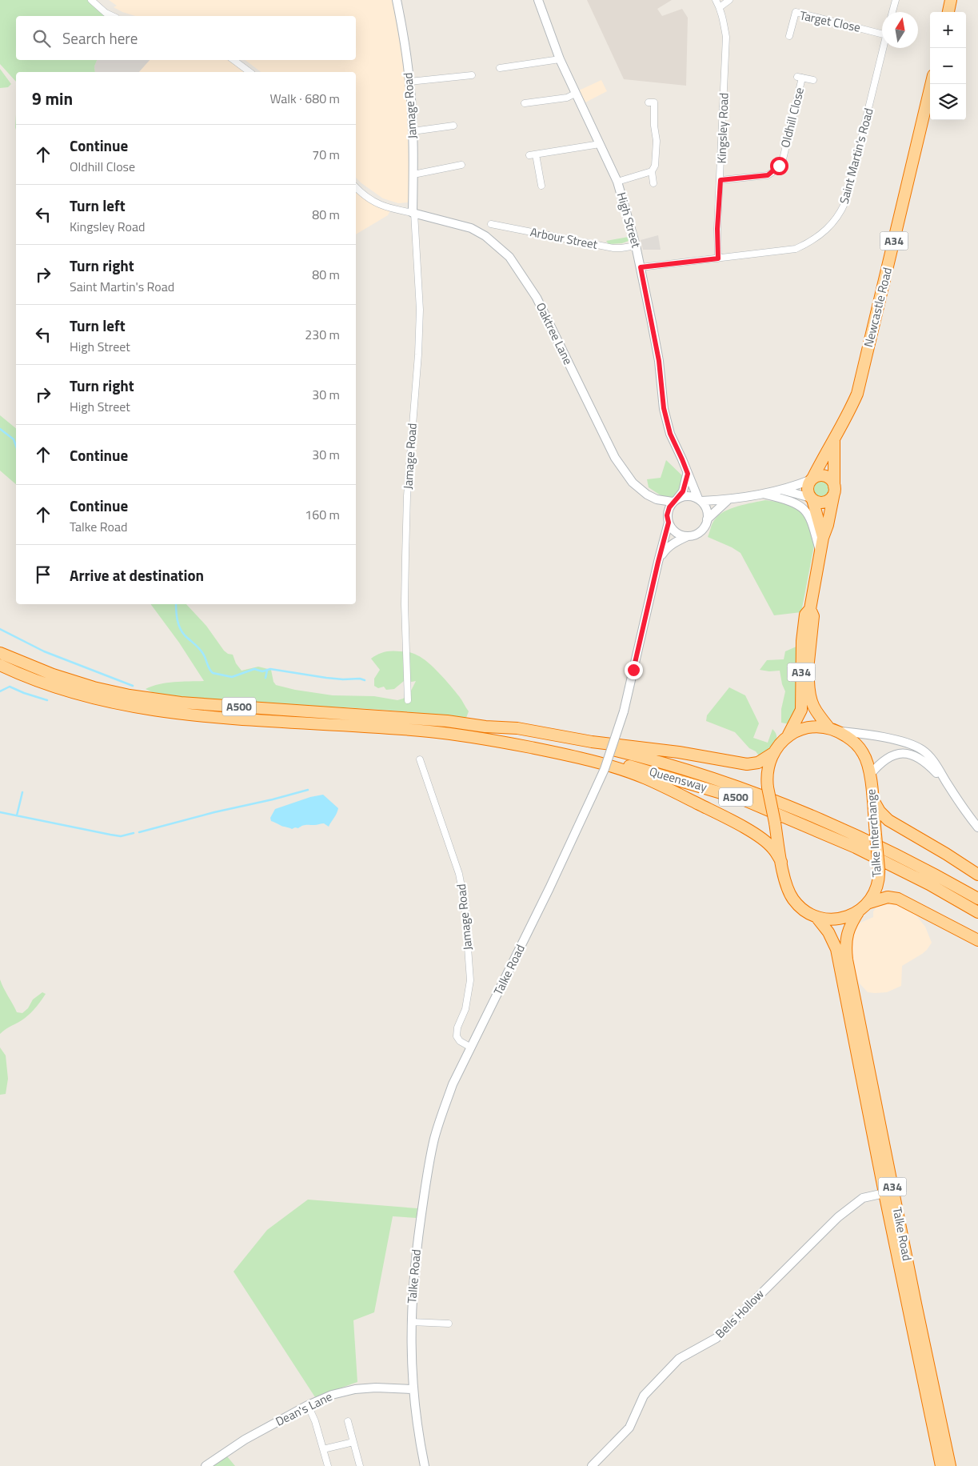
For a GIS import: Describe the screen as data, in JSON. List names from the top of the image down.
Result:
{
  "streets": {
    "highway": [
      "A34",
      "Newcastle Road",
      "A500",
      "Queensway",
      "Talke Interchange",
      "Talke Road"
    ],
    "street": [
      "Target Close",
      "Jamage Road",
      "Oldhill Close",
      "Kingsley Road",
      "Saint Martin's Road",
      "High Street",
      "Arbour Street",
      "Oaktree Lane",
      "Bells Hollow",
      "Dean's Lane"
    ]
  },
  "crossings": [
    ["Jamage Road", "Oaktree Lane"],
    ["Jamage Road", "Talke Road"],
    ["Oldhill Close", "Kingsley Road"],
    ["Kingsley Road", "Saint Martin's Road"],
    ["Saint Martin's Road", "High Street"],
    ["High Street", "Arbour Street"],
    ["High Street", "Oaktree Lane"],
    ["High Street", "Talke Road"],
    ["Newcastle Road", "Talke Interchange"],
    ["Oaktree Lane", "Talke Road"],
    ["A500", "Queensway"],
    ["Talke Interchange", "Talke Road"],
    ["Talke Road", "Bells Hollow"],
    ["Talke Road", "Dean's Lane"]
  ],
  "north": "top",
  "page": {
    "map_buttons": ["+", "−"],
    "search": "Search here",
    "heading": ["9 min", "Walk · 680 m"],
    "list": [
      ["Continue", "Oldhill Close", "70 m"],
      ["Turn left", "Kingsley Road", "80 m"],
      ["Turn right", "Saint Martin's Road", "80 m"],
      ["Turn left", "High Street", "230 m"],
      ["Turn right", "High Street", "30 m"],
      ["Continue", "30 m"],
      ["Continue", "Talke Road", "160 m"],
      "Arrive at destination"
    ]
  }
}
